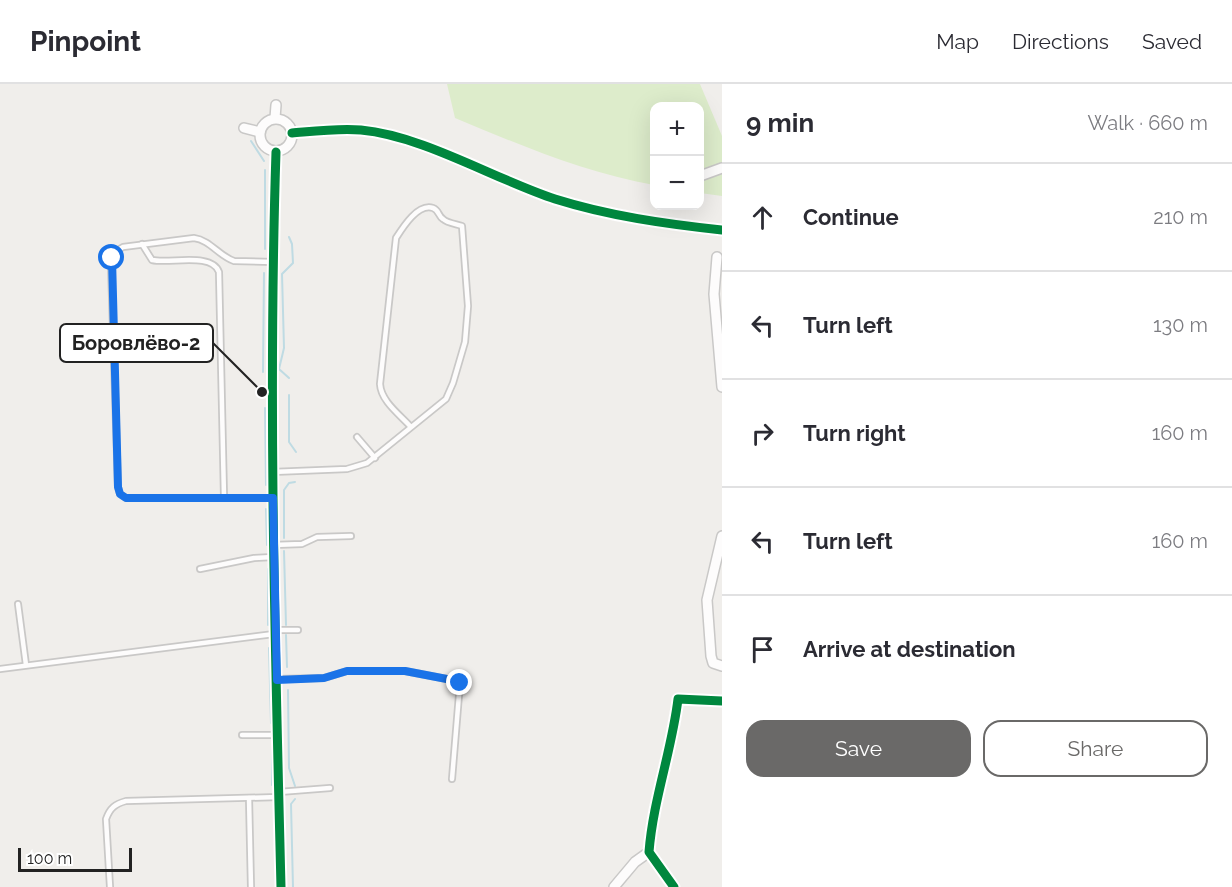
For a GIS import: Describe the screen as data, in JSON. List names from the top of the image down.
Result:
{
  "places": ["Боровлёво-2"],
  "scale_bar": "100 m",
  "page": {
    "header": "Pinpoint",
    "nav": ["Map", "Directions", "Saved"],
    "heading": ["9 min", "Walk · 660 m"],
    "map_buttons": ["+", "−"],
    "list": [
      ["Continue", "210 m"],
      ["Turn left", "130 m"],
      ["Turn right", "160 m"],
      ["Turn left", "160 m"],
      "Arrive at destination"
    ],
    "buttons": ["Save", "Share"],
    "scale": "100 m"
  }
}
